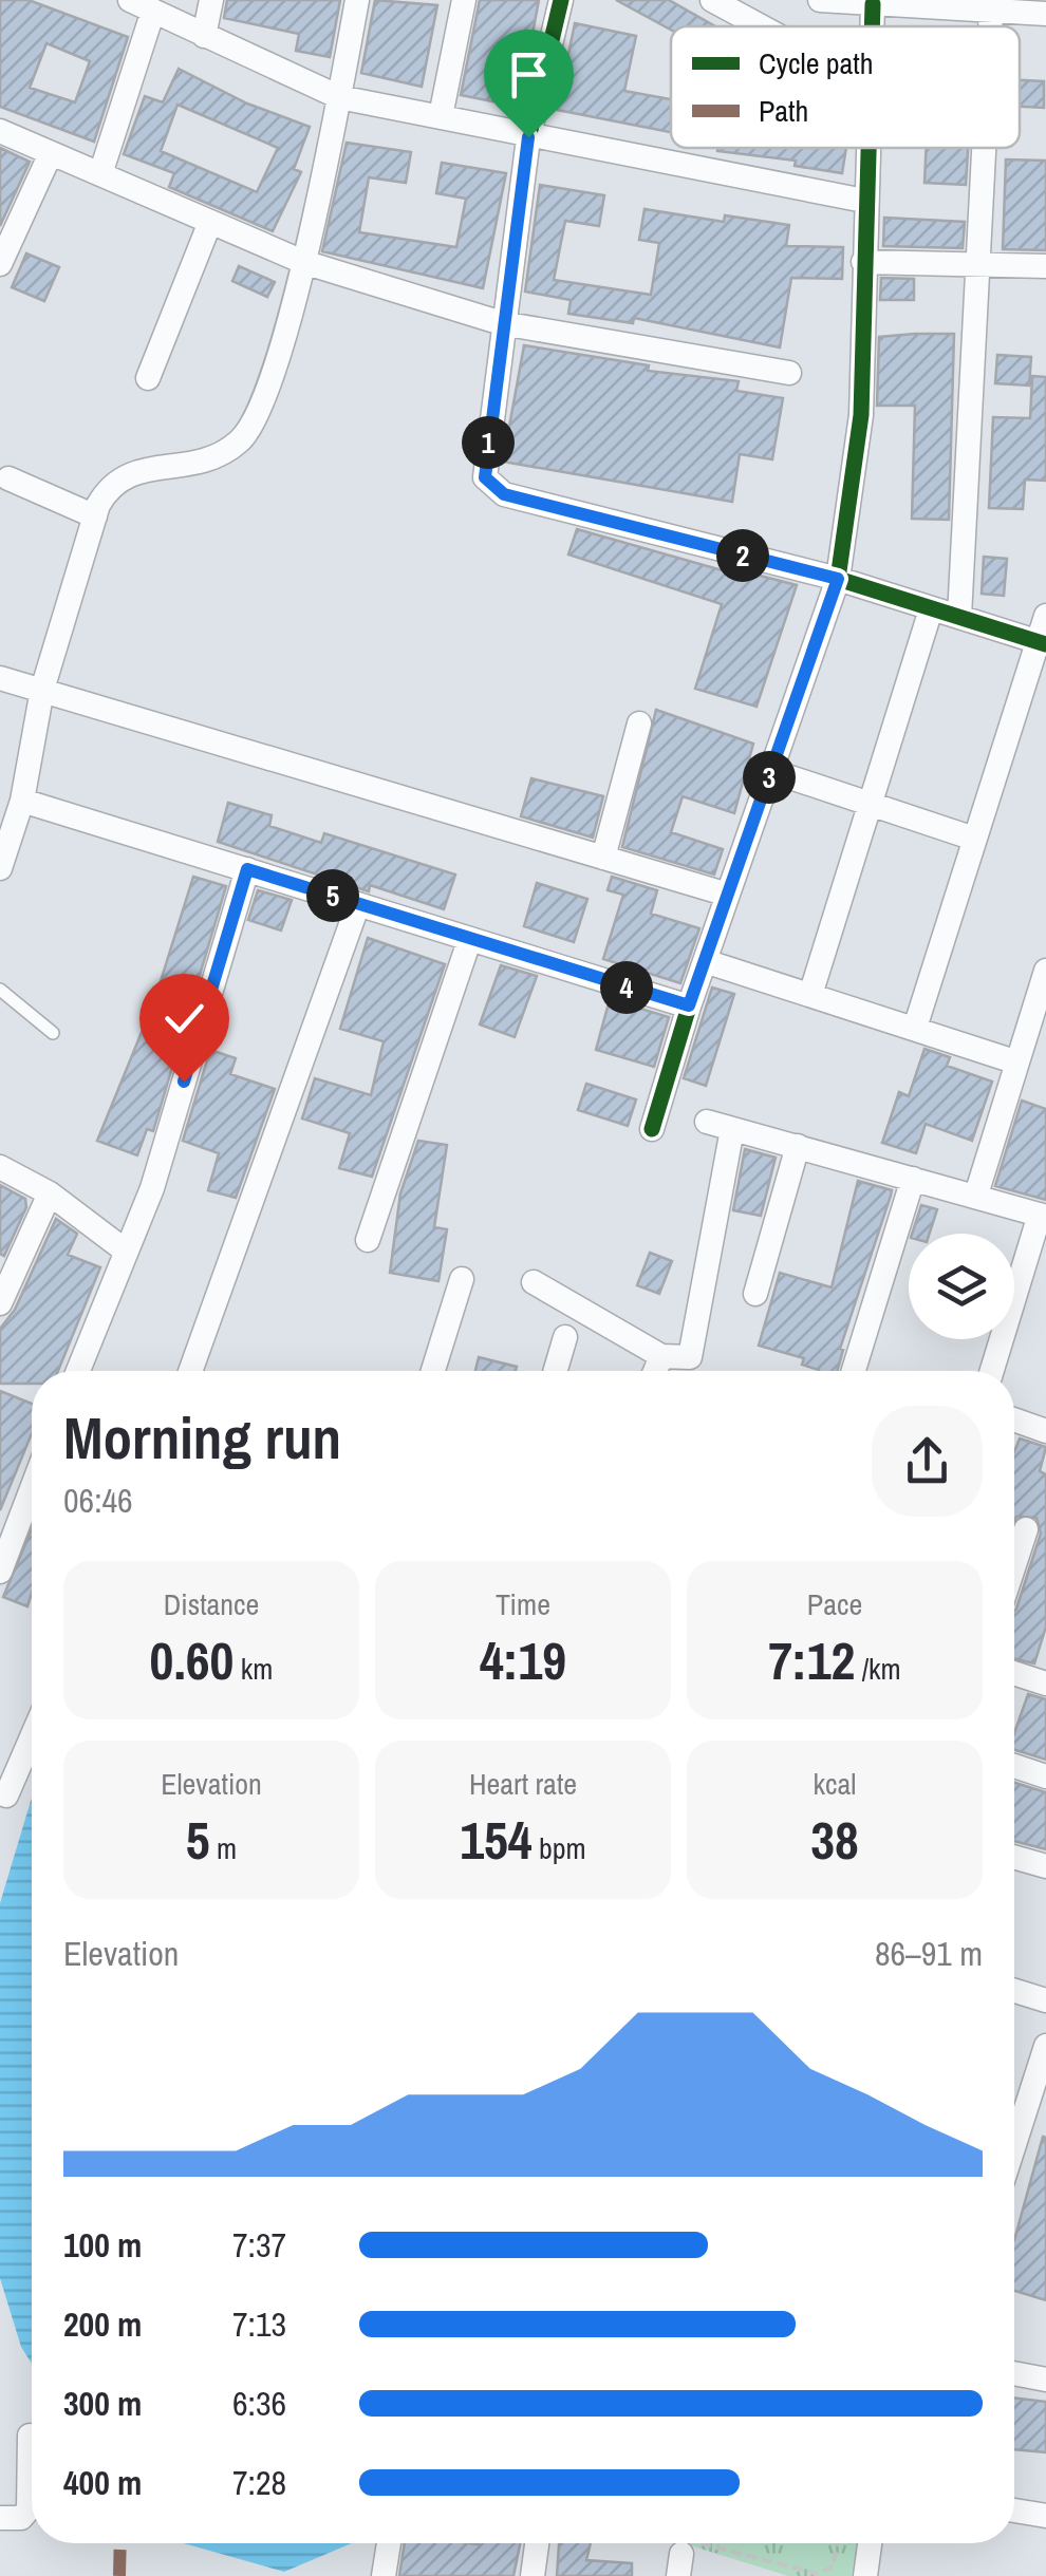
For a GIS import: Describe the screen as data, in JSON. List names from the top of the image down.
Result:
{
  "legend": ["Cycle path", "Path"],
  "page": {
    "pins": [
      "1",
      "2",
      "3",
      "5",
      "4"
    ],
    "heading": ["Morning run", "06:46"],
    "stats": [
      ["Distance", "0.60 km"],
      ["Time", "4:19"],
      ["Pace", "7:12 /km"],
      ["Elevation", "5 m"],
      ["Heart rate", "154 bpm"],
      ["kcal", "38"]
    ],
    "chart": ["Elevation", "86–91 m"],
    "list": [
      {
        "name": "100 m",
        "note": "7:37"
      },
      {
        "name": "200 m",
        "note": "7:13"
      },
      {
        "name": "300 m",
        "note": "6:36"
      },
      {
        "name": "400 m",
        "note": "7:28"
      }
    ]
  }
}
